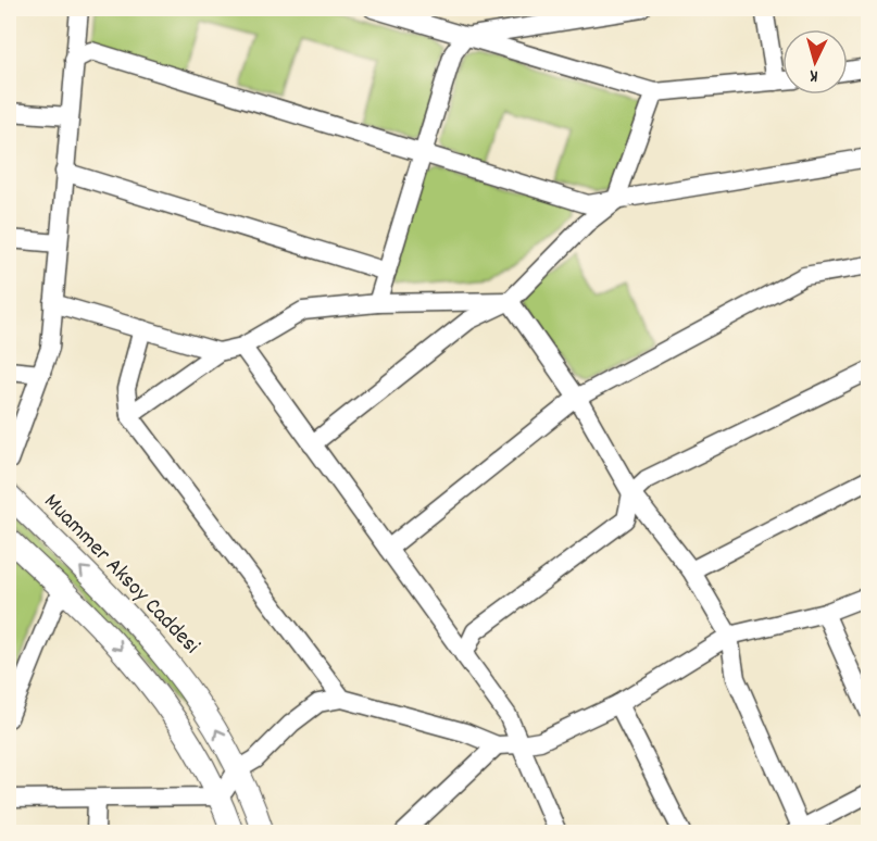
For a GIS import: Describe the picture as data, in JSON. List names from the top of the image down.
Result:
{
  "streets": {
    "main road": ["Muammer Aksoy Caddesi"]
  },
  "north": "bottom"
}
